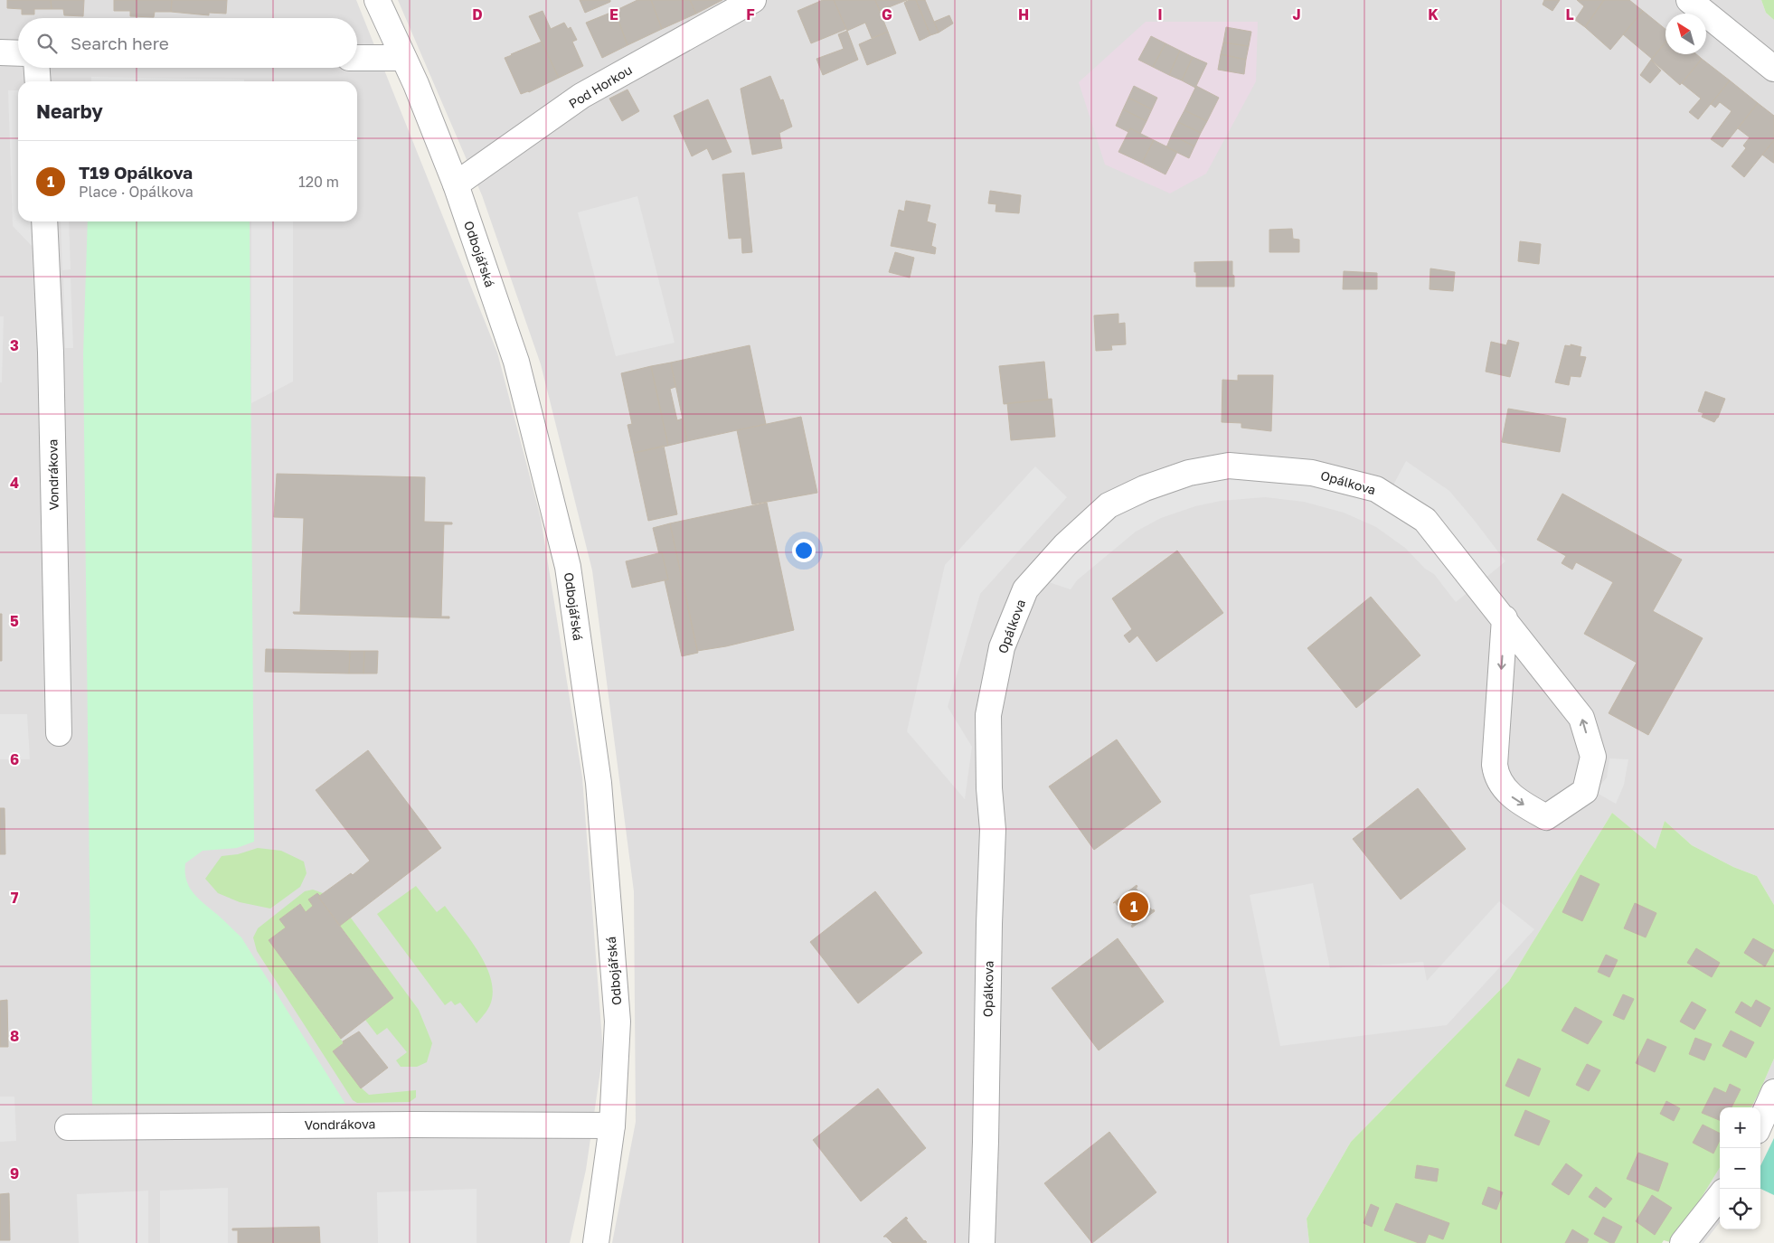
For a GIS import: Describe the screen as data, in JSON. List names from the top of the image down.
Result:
{
  "streets": {
    "street": [
      "Pod Horkou",
      "Odbojářská",
      "Vondrákova",
      "Opálkova"
    ]
  },
  "crossings": [
    ["Pod Horkou", "Odbojářská"],
    ["Odbojářská", "Vondrákova"]
  ],
  "north": "top left",
  "page": {
    "search": "Search here",
    "heading": "Nearby",
    "list": [
      {
        "mark": "1",
        "name": "T19 Opálkova",
        "note": "Place · Opálkova",
        "value": "120 m"
      }
    ],
    "pins": "1",
    "map_buttons": ["+", "−"]
  },
  "grid": {
    "columns": [
      "D",
      "E",
      "F",
      "G",
      "H",
      "I",
      "J",
      "K",
      "L"
    ],
    "rows": [
      "3",
      "4",
      "5",
      "6",
      "7",
      "8",
      "9"
    ]
  }
}
